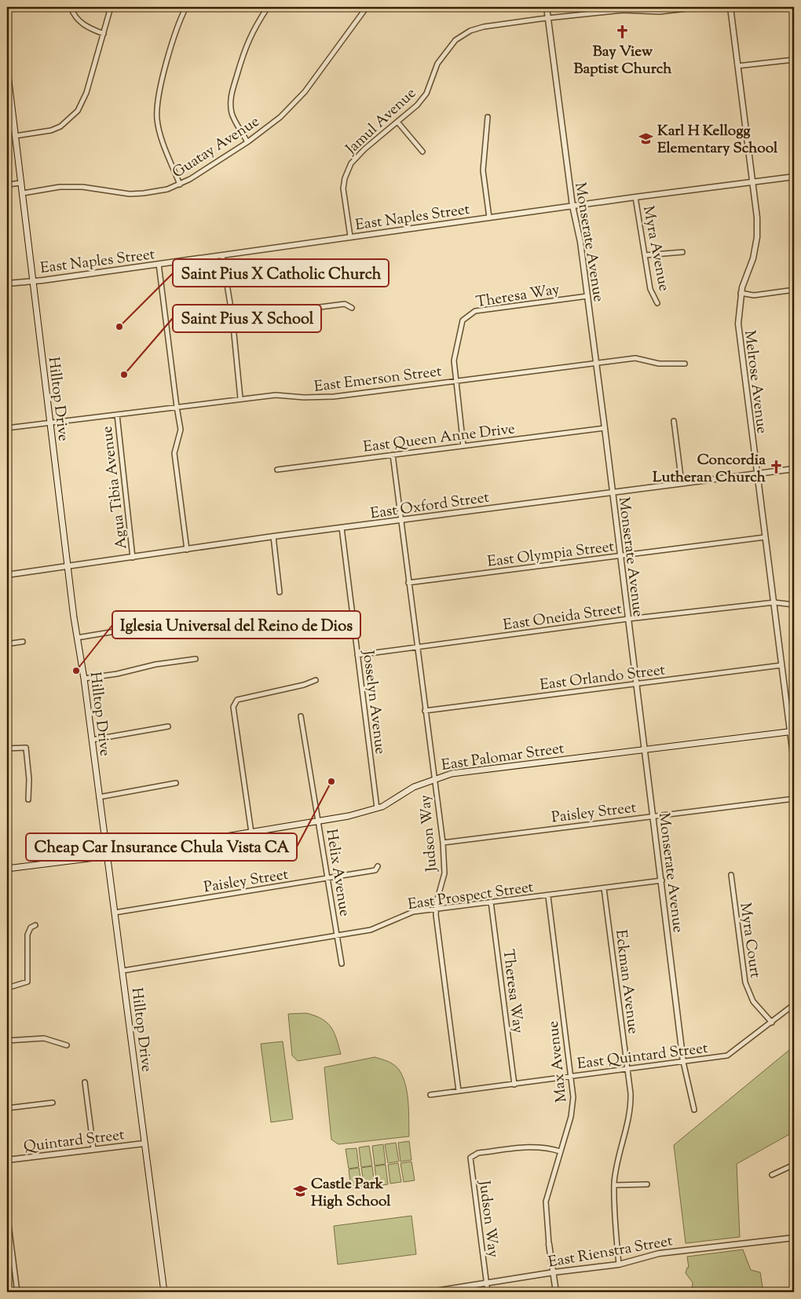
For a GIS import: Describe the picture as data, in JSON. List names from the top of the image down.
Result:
{
  "streets": {
    "main road": ["Hilltop Drive", "East Palomar Street"],
    "street": [
      "Jamul Avenue",
      "Guatay Avenue",
      "East Naples Street",
      "Monserate Avenue",
      "Myra Avenue",
      "Theresa Way",
      "East Emerson Street",
      "Melrose Avenue",
      "East Queen Anne Drive",
      "Agua Tibia Avenue",
      "East Oxford Street",
      "East Olympia Street",
      "East Oneida Street",
      "East Orlando Street",
      "Josselyn Avenue",
      "Paisley Street",
      "Judson Way",
      "Helix Avenue",
      "East Prospect Street",
      "Myra Court",
      "Eckman Avenue",
      "East Quintard Street",
      "Max Avenue",
      "Quintard Street",
      "East Rienstra Street"
    ]
  },
  "crossings": [
    ["Jamul Avenue", "East Naples Street"],
    ["Jamul Avenue", "Monserate Avenue"],
    ["Guatay Avenue", "Hilltop Drive"],
    ["East Naples Street", "Monserate Avenue"],
    ["East Naples Street", "Myra Avenue"],
    ["East Naples Street", "Melrose Avenue"],
    ["East Naples Street", "Hilltop Drive"],
    ["Monserate Avenue", "Theresa Way"],
    ["Monserate Avenue", "East Emerson Street"],
    ["Monserate Avenue", "East Queen Anne Drive"],
    ["Monserate Avenue", "East Oxford Street"],
    ["Monserate Avenue", "East Olympia Street"],
    ["Monserate Avenue", "East Oneida Street"],
    ["Monserate Avenue", "East Orlando Street"],
    ["Monserate Avenue", "East Palomar Street"],
    ["Monserate Avenue", "Paisley Street"],
    ["Monserate Avenue", "East Prospect Street"],
    ["Monserate Avenue", "East Quintard Street"],
    ["Theresa Way", "East Emerson Street"],
    ["Theresa Way", "East Queen Anne Drive"],
    ["Theresa Way", "East Prospect Street"],
    ["Theresa Way", "East Quintard Street"],
    ["East Emerson Street", "Hilltop Drive"],
    ["East Emerson Street", "Agua Tibia Avenue"],
    ["Melrose Avenue", "East Oxford Street"],
    ["Melrose Avenue", "East Olympia Street"],
    ["Melrose Avenue", "East Oneida Street"],
    ["Melrose Avenue", "East Orlando Street"],
    ["Melrose Avenue", "East Palomar Street"],
    ["Hilltop Drive", "East Oxford Street"],
    ["Hilltop Drive", "East Palomar Street"],
    ["Hilltop Drive", "Paisley Street"],
    ["Hilltop Drive", "East Prospect Street"],
    ["Hilltop Drive", "Quintard Street"],
    ["East Queen Anne Drive", "Judson Way"],
    ["Agua Tibia Avenue", "East Oxford Street"],
    ["East Oxford Street", "Josselyn Avenue"],
    ["East Oxford Street", "Judson Way"],
    ["East Olympia Street", "Judson Way"],
    ["East Oneida Street", "Josselyn Avenue"],
    ["East Oneida Street", "Judson Way"],
    ["East Orlando Street", "Judson Way"],
    ["Josselyn Avenue", "East Palomar Street"],
    ["East Palomar Street", "Judson Way"],
    ["East Palomar Street", "Helix Avenue"],
    ["Paisley Street", "Judson Way"],
    ["Paisley Street", "Helix Avenue"],
    ["Judson Way", "East Prospect Street"],
    ["Judson Way", "East Quintard Street"],
    ["Judson Way", "Max Avenue"],
    ["Judson Way", "East Rienstra Street"],
    ["Helix Avenue", "East Prospect Street"],
    ["East Prospect Street", "Eckman Avenue"],
    ["East Prospect Street", "Max Avenue"],
    ["Myra Court", "East Quintard Street"],
    ["Eckman Avenue", "East Quintard Street"],
    ["Eckman Avenue", "East Rienstra Street"],
    ["East Quintard Street", "Max Avenue"],
    ["Max Avenue", "East Rienstra Street"]
  ],
  "places": {
    "church": ["Bay View Baptist Church", "Concordia Lutheran Church"],
    "school or university": ["Karl H Kellogg Elementary School", "Castle Park High School"],
    "other": [
      "Saint Pius X Catholic Church",
      "Saint Pius X School",
      "Iglesia Universal del Reino de Dios",
      "Cheap Car Insurance Chula Vista CA"
    ]
  }
}
